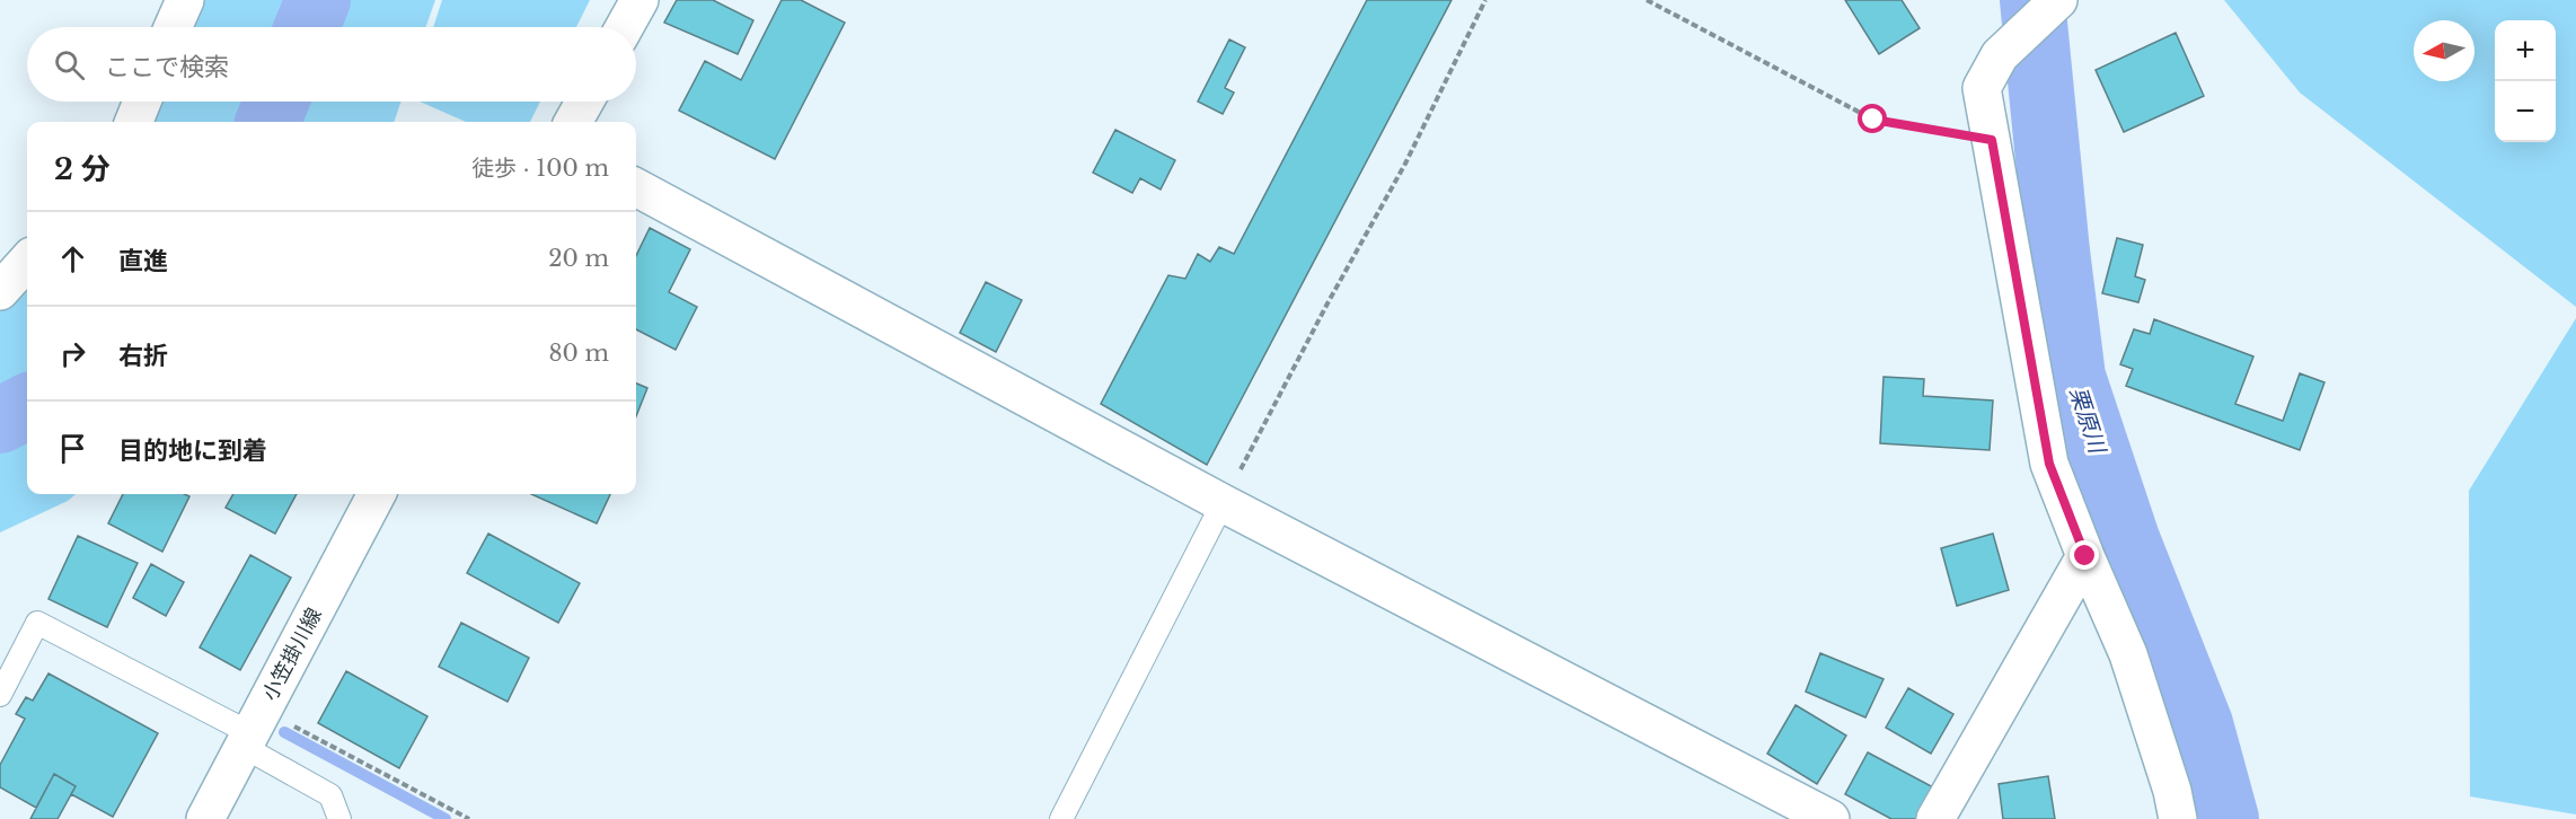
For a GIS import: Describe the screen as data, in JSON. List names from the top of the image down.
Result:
{
  "streets": {
    "street": ["小笠掛川線"]
  },
  "water": ["栗原川"],
  "north": "left",
  "page": {
    "map_buttons": ["+", "−"],
    "search": "ここで検索",
    "heading": ["2 分", "徒歩 · 100 m"],
    "list": [
      ["直進", "20 m"],
      ["右折", "80 m"],
      "目的地に到着"
    ]
  }
}
